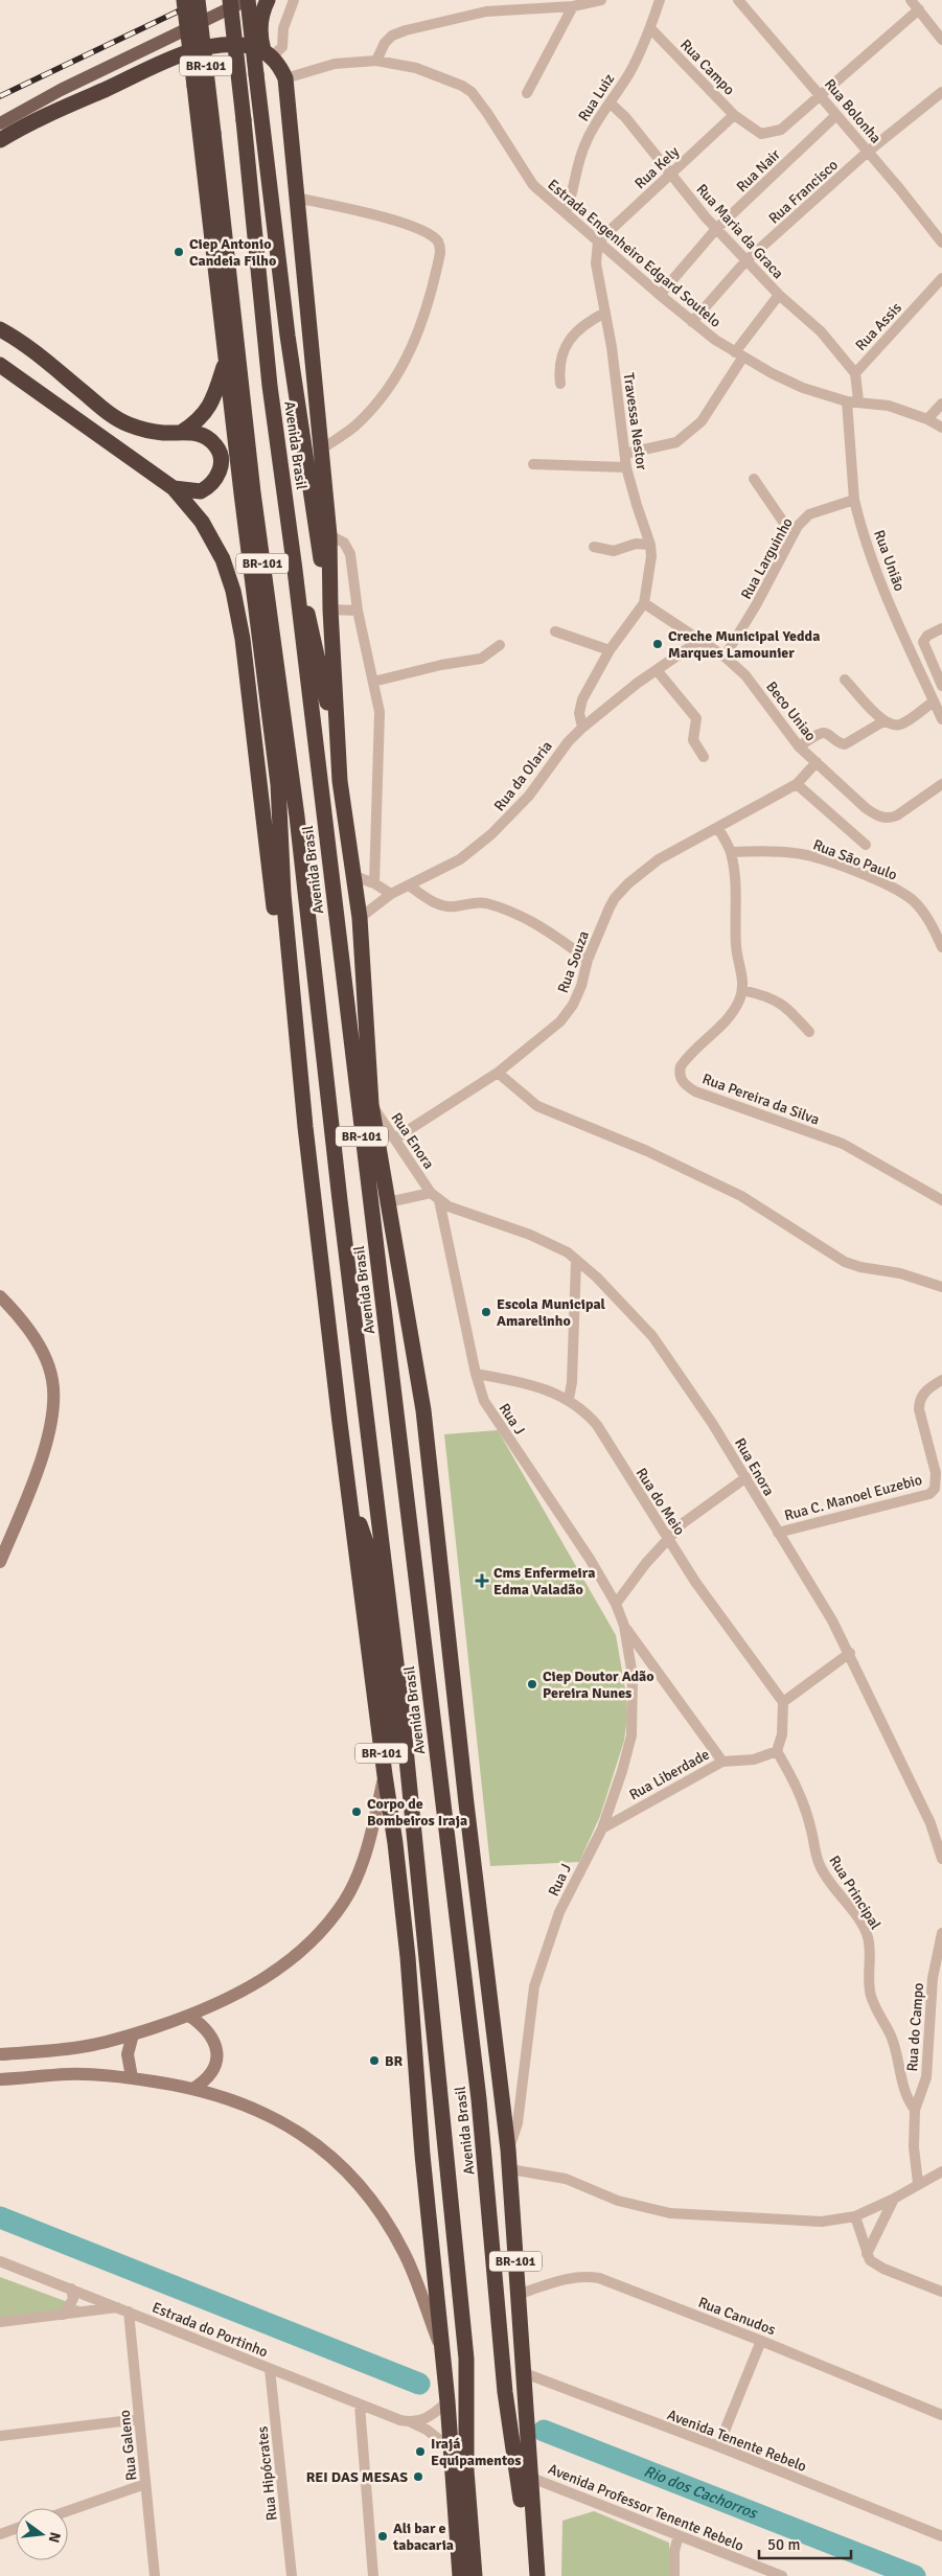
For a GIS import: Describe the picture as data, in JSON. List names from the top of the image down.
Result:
{
  "streets": {
    "highway": ["BR-101", "Avenida Brasil"],
    "street": [
      "Rua Campo",
      "Rua Luiz",
      "Rua Bolonha",
      "Rua Kely",
      "Rua Nair",
      "Rua Francisco",
      "Rua Maria da Graca",
      "Estrada Engenheiro Edgard Soutelo",
      "Rua Assis",
      "Travessa Nestor",
      "Rua Larguinho",
      "Rua União",
      "Beco Uniao",
      "Rua da Olaria",
      "Rua Sāo Paulo",
      "Rua Souza",
      "Rua Pereira da Silva",
      "Rua Enora",
      "Rua J",
      "Rua C. Manoel Euzebio",
      "Rua do Meio",
      "Rua Liberdade",
      "Rua Principal",
      "Rua do Campo",
      "Rua Canudos",
      "Estrada do Portinho",
      "Avenida Tenente Rebelo",
      "Rua Galeno",
      "Rua Hipócrates",
      "Avenida Professor Tenente Rebelo"
    ]
  },
  "crossings": [
    ["Rua Campo", "Rua Luiz"],
    ["Rua Campo", "Rua Bolonha"],
    ["Rua Campo", "Rua Kely"],
    ["Rua Luiz", "Rua Maria da Graca"],
    ["Rua Luiz", "Estrada Engenheiro Edgard Soutelo"],
    ["Rua Bolonha", "Rua Nair"],
    ["Rua Bolonha", "Rua Francisco"],
    ["Rua Kely", "Rua Maria da Graca"],
    ["Rua Kely", "Estrada Engenheiro Edgard Soutelo"],
    ["Rua Kely", "Travessa Nestor"],
    ["Rua Nair", "Rua Maria da Graca"],
    ["Rua Nair", "Estrada Engenheiro Edgard Soutelo"],
    ["Rua Francisco", "Rua Maria da Graca"],
    ["Rua Francisco", "Estrada Engenheiro Edgard Soutelo"],
    ["Rua Maria da Graca", "Rua Assis"],
    ["Estrada Engenheiro Edgard Soutelo", "Travessa Nestor"],
    ["Estrada Engenheiro Edgard Soutelo", "Avenida Brasil"],
    ["Estrada Engenheiro Edgard Soutelo", "Rua União"],
    ["Travessa Nestor", "Beco Uniao"],
    ["Avenida Brasil", "Rua da Olaria"],
    ["Avenida Brasil", "Rua Enora"],
    ["Avenida Brasil", "Rua J"],
    ["Avenida Brasil", "Rua Canudos"],
    ["Avenida Brasil", "Estrada do Portinho"],
    ["Avenida Brasil", "Avenida Tenente Rebelo"],
    ["Avenida Brasil", "Avenida Professor Tenente Rebelo"],
    ["Rua Larguinho", "Rua União"],
    ["Rua Larguinho", "Beco Uniao"],
    ["Beco Uniao", "Rua da Olaria"],
    ["Beco Uniao", "Rua Souza"],
    ["Rua Souza", "Rua Enora"],
    ["Rua Enora", "Rua J"],
    ["Rua Enora", "Rua C. Manoel Euzebio"],
    ["Rua J", "Rua do Meio"],
    ["Rua J", "Rua Liberdade"],
    ["Rua Liberdade", "Rua Principal"],
    ["Rua Principal", "Rua do Campo"],
    ["Estrada do Portinho", "Rua Galeno"],
    ["Estrada do Portinho", "Rua Hipócrates"]
  ],
  "water": ["Rio dos Cachorros"],
  "places": {
    "other": [
      "Ciep Antonio Candeia Filho",
      "Creche Municipal Yedda Marques Lamounier",
      "Escola Municipal Amarelinho",
      "Ciep Doutor Adão Pereira Nunes",
      "Corpo de Bombeiros Iraja",
      "BR",
      "Irajá Equipamentos",
      "REI DAS MESAS",
      "Ali bar e tabacaria"
    ],
    "health": ["Cms Enfermeira Edma Valadão"]
  },
  "scale_bar": "50 m",
  "north": "right"
}
